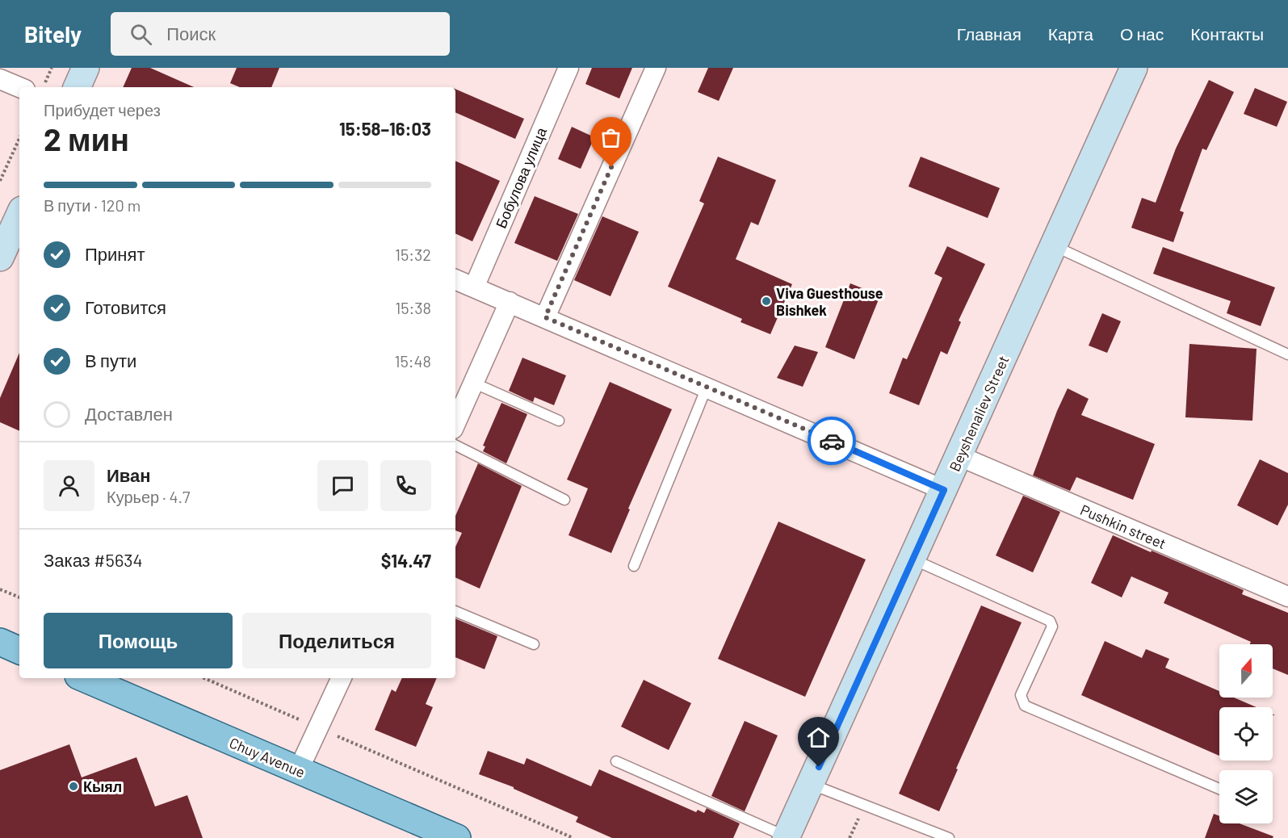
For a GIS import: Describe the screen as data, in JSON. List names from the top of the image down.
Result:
{
  "streets": {
    "main road": ["Chuy Avenue"],
    "street": ["Бобулова улица", "Beyshenaliev Street", "Pushkin street"]
  },
  "crossings": [
    ["Beyshenaliev Street", "Pushkin street"]
  ],
  "places": ["Viva Guesthouse Bishkek", "Кыял"],
  "north": "top",
  "page": {
    "header": "Bitely",
    "search": "Поиск",
    "nav": [
      "Главная",
      "Карта",
      "О нас",
      "Контакты"
    ],
    "heading": ["2 мин", "Прибудет через", "15:58–16:03"],
    "panel": [
      "Иван",
      "Курьер · 4.7",
      "Заказ #5634",
      "$14.47"
    ],
    "bar": "В пути · 120 m",
    "list": [
      ["Принят", "15:32"],
      ["Готовится", "15:38"],
      ["В пути", "15:48"],
      "Доставлен"
    ],
    "buttons": ["Помощь", "Поделиться"]
  }
}
